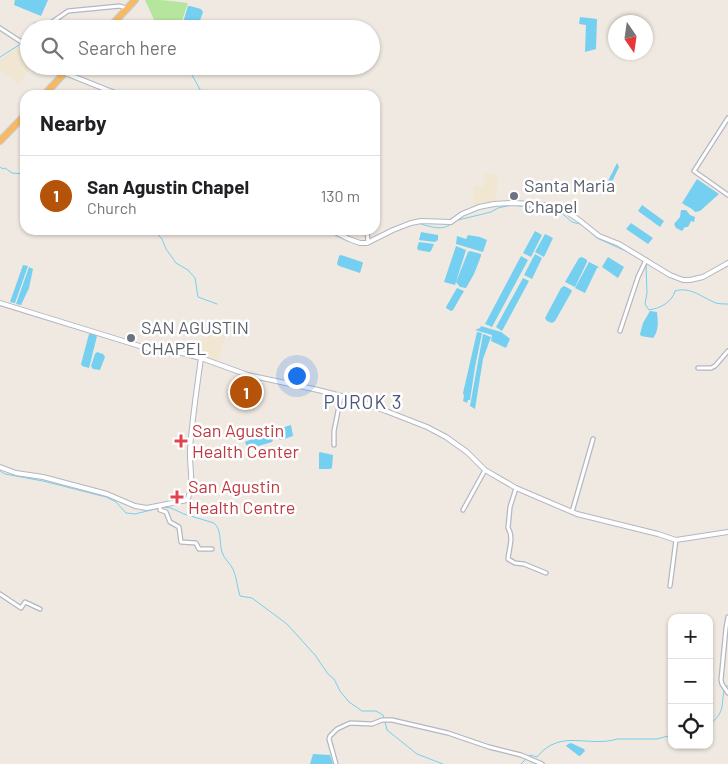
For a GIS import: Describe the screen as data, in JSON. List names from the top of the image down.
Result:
{
  "districts": ["PUROK 3"],
  "places": {
    "other": ["Santa Maria Chapel", "SAN AGUSTIN CHAPEL"],
    "health": ["San Agustin Health Center", "San Agustin Health Centre"]
  },
  "north": "bottom",
  "page": {
    "search": "Search here",
    "heading": "Nearby",
    "list": [
      {
        "mark": "1",
        "name": "San Agustin Chapel",
        "note": "Church",
        "value": "130 m"
      }
    ],
    "pins": "1",
    "map_buttons": ["+", "−"]
  }
}
